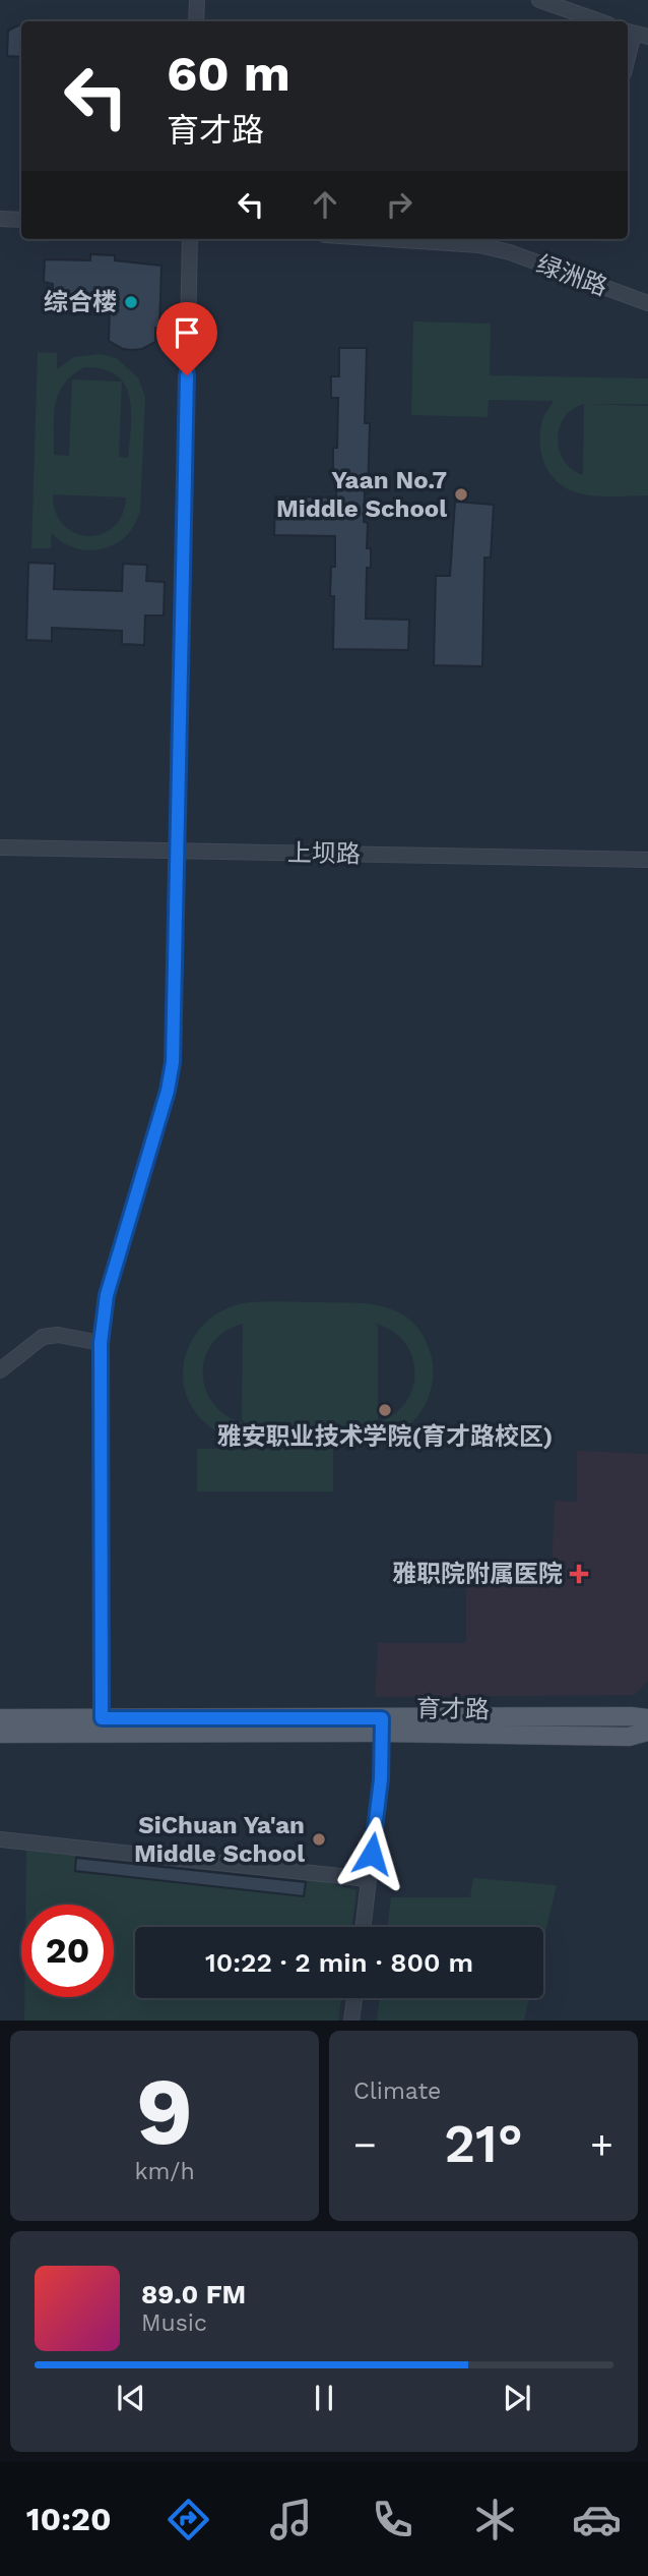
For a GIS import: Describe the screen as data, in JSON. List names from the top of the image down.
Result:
{
  "streets": {
    "main road": ["育才路"],
    "street": ["绿洲路", "上坝路"]
  },
  "places": {
    "other": [
      "综合楼",
      "Yaan No.7 Middle School",
      "雅安职业技术学院(育才路校区)",
      "SiChuan Ya'an Middle School"
    ],
    "health": ["雅职院附属医院"]
  },
  "page": {
    "turn": ["60 m", "育才路"],
    "limit": "20",
    "trip": "10:22 · 2 min · 800 m",
    "tile": [
      ["9", "km/h"],
      "Climate"
    ],
    "heat": ["−", "21°", "+"],
    "song": ["89.0 FM", "Music"],
    "tabs": "10:20"
  }
}
